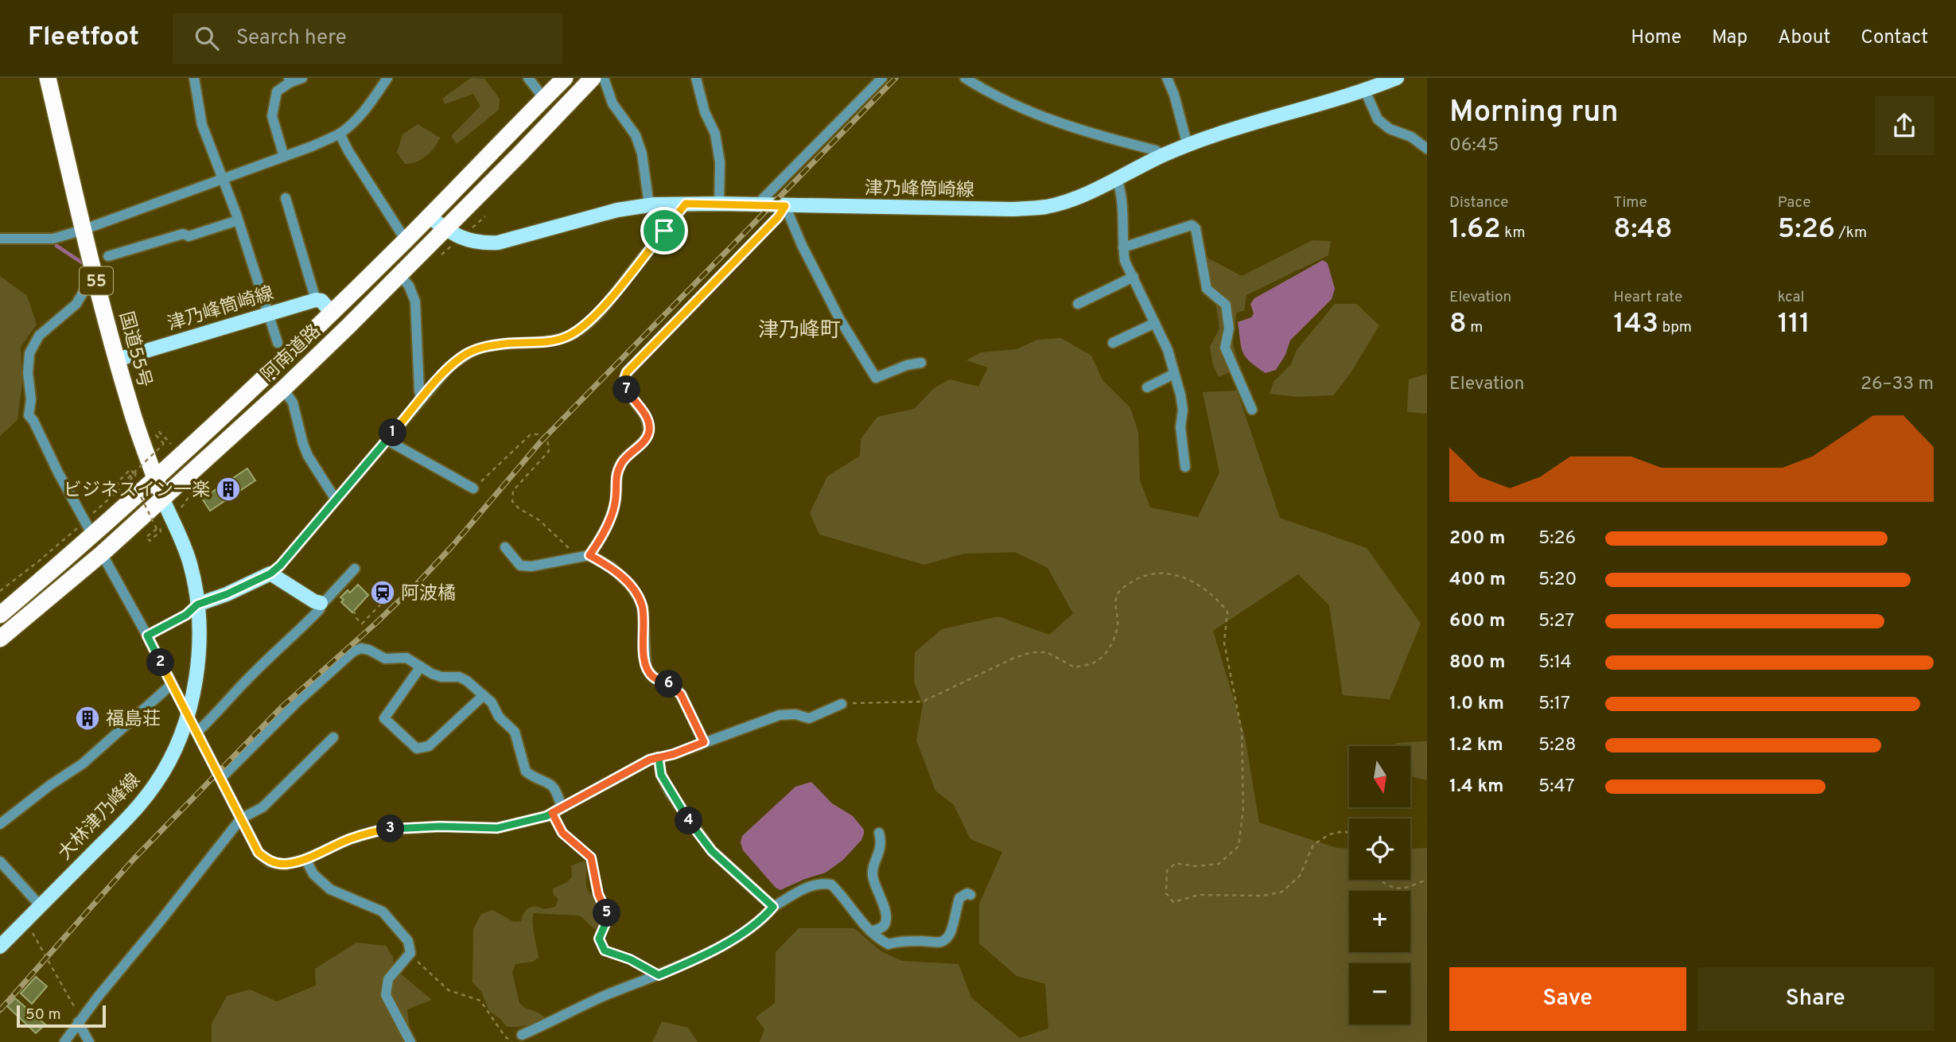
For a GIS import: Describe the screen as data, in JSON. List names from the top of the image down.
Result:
{
  "streets": {
    "highway": ["55", "国道55号", "阿南道路"],
    "main road": ["津乃峰筒崎線", "大林津乃峰線"]
  },
  "crossings": [
    ["津乃峰筒崎線", "国道55号"],
    ["津乃峰筒崎線", "阿南道路"],
    ["国道55号", "阿南道路"],
    ["国道55号", "大林津乃峰線"],
    ["阿南道路", "大林津乃峰線"]
  ],
  "districts": ["津乃峰町"],
  "places": {
    "building": ["ビジネスイン一楽", "福島荘"],
    "station": ["阿波橘"]
  },
  "scale_bar": "50 m",
  "north": "bottom",
  "page": {
    "header": "Fleetfoot",
    "search": "Search here",
    "nav": [
      "Home",
      "Map",
      "About",
      "Contact"
    ],
    "heading": ["Morning run", "06:45"],
    "stats": [
      ["Distance", "1.62 km"],
      ["Time", "8:48"],
      ["Pace", "5:26 /km"],
      ["Elevation", "8 m"],
      ["Heart rate", "143 bpm"],
      ["kcal", "111"]
    ],
    "chart": ["Elevation", "26–33 m"],
    "pins": [
      "7",
      "1",
      "2",
      "6",
      "4",
      "3",
      "5"
    ],
    "list": [
      {
        "name": "200 m",
        "note": "5:26"
      },
      {
        "name": "400 m",
        "note": "5:20"
      },
      {
        "name": "600 m",
        "note": "5:27"
      },
      {
        "name": "800 m",
        "note": "5:14"
      },
      {
        "name": "1.0 km",
        "note": "5:17"
      },
      {
        "name": "1.2 km",
        "note": "5:28"
      },
      {
        "name": "1.4 km",
        "note": "5:47"
      }
    ],
    "map_buttons": ["+", "−"],
    "buttons": ["Save", "Share"],
    "scale": "50 m"
  }
}
